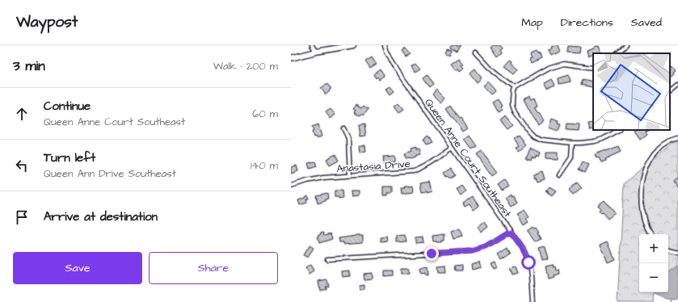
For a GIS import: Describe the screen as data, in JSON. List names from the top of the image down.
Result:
{
  "streets": {
    "street": ["Queen Anne Court Southeast", "Anastasia Drive"]
  },
  "crossings": [
    ["Queen Anne Court Southeast", "Anastasia Drive"]
  ],
  "page": {
    "header": "Waypost",
    "nav": ["Map", "Directions", "Saved"],
    "heading": ["3 min", "Walk · 200 m"],
    "list": [
      ["Continue", "Queen Anne Court Southeast", "60 m"],
      ["Turn left", "Queen Ann Drive Southeast", "140 m"],
      "Arrive at destination"
    ],
    "map_buttons": ["+", "−"],
    "buttons": ["Save", "Share"]
  }
}
